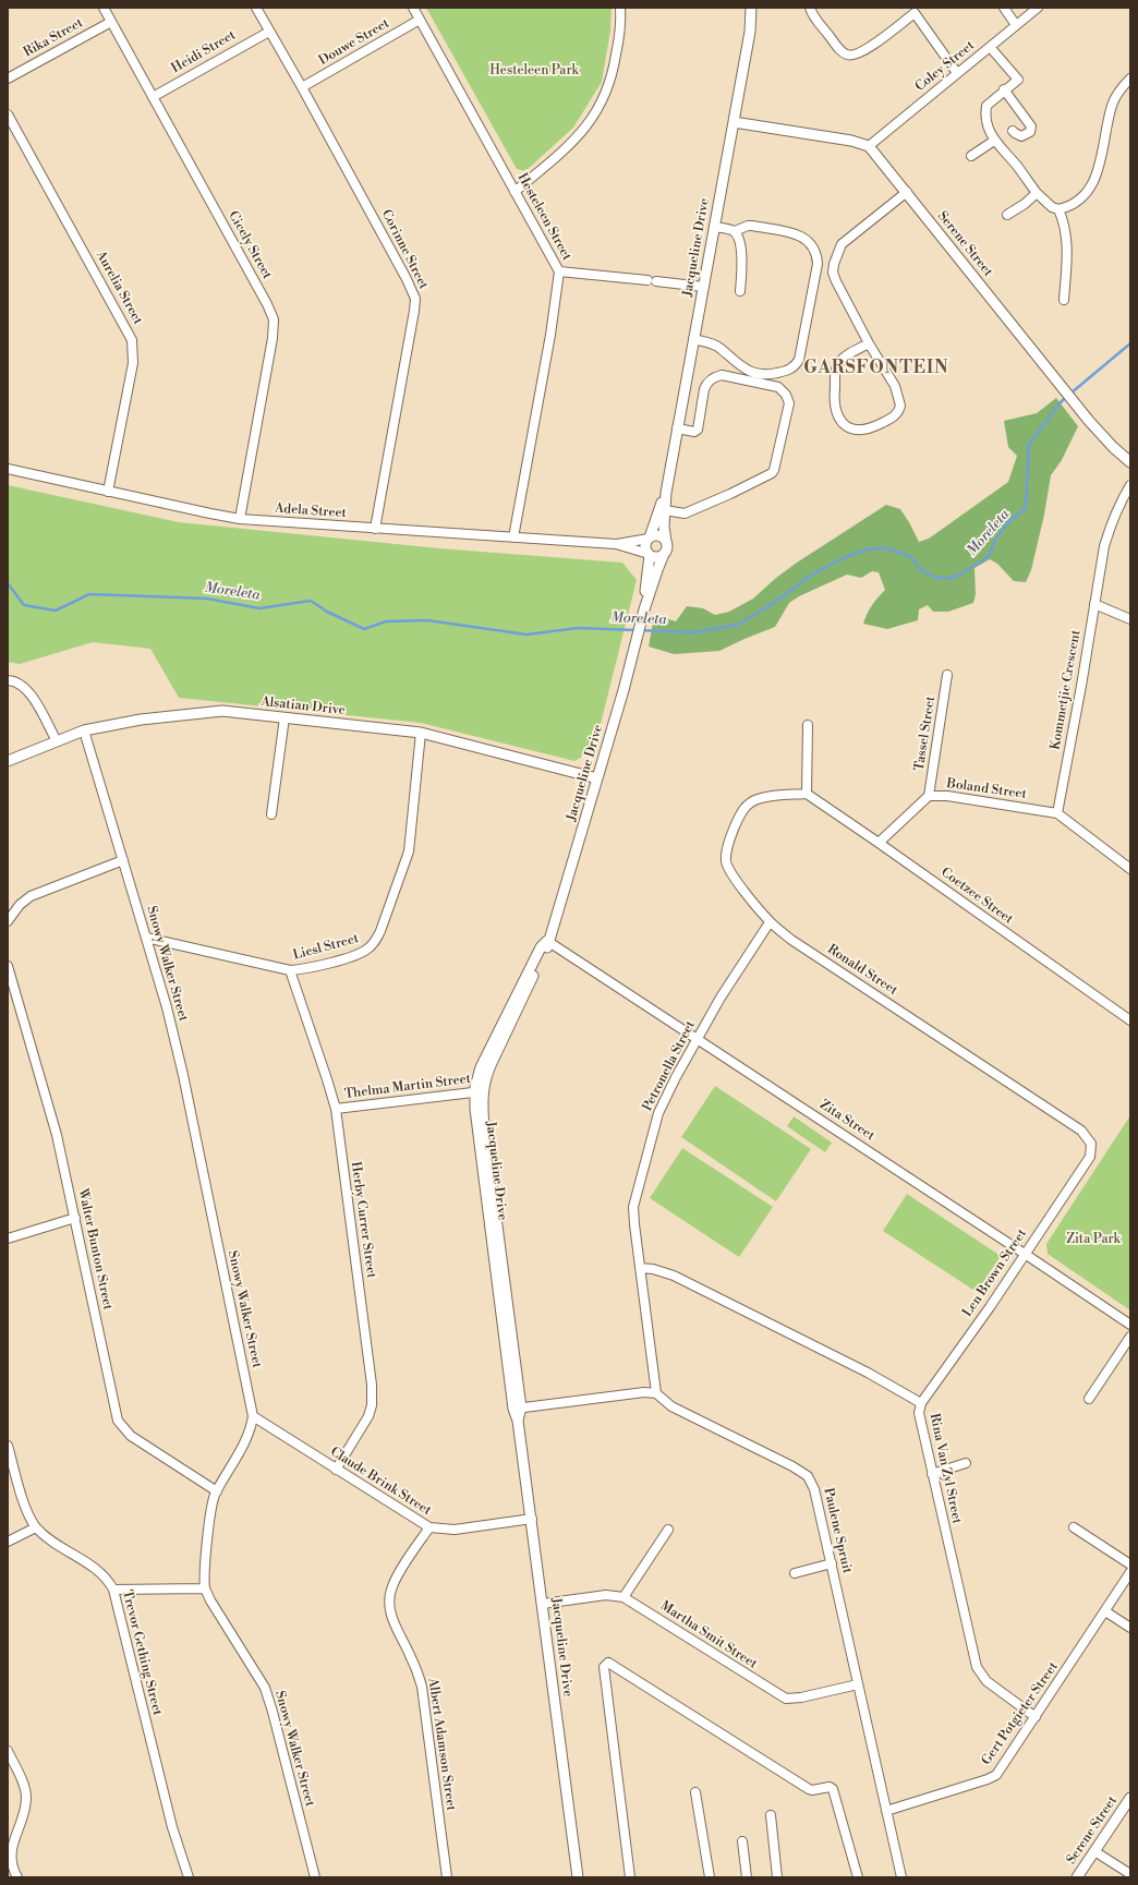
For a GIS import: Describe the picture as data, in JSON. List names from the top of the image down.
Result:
{
  "streets": {
    "street": [
      "Rika Street",
      "Douwe Street",
      "Heidi Street",
      "Coley Street",
      "Hesteleen Street",
      "Serene Street",
      "Cicely Street",
      "Jacqueline Drive",
      "Corinne Street",
      "Aurelia Street",
      "Adela Street",
      "Kommetjie Crescent",
      "Alsatian Drive",
      "Tassel Street",
      "Boland Street",
      "Coetzee Street",
      "Liesl Street",
      "Snowy Walker Street",
      "Ronald Street",
      "Petronella Street",
      "Thelma Martin Street",
      "Zita Street",
      "Herby Currer Street",
      "Walter Bunton Street",
      "Len Brown Street",
      "Rina Van Zyl Street",
      "Claude Brink Street",
      "Paulene Spruit",
      "Martha Smit Street",
      "Trevor Gething Street",
      "Gert Potgieter Street",
      "Albert Adamson Street"
    ]
  },
  "crossings": [
    ["Rika Street", "Cicely Street"],
    ["Douwe Street", "Hesteleen Street"],
    ["Douwe Street", "Corinne Street"],
    ["Heidi Street", "Cicely Street"],
    ["Heidi Street", "Corinne Street"],
    ["Coley Street", "Serene Street"],
    ["Hesteleen Street", "Adela Street"],
    ["Cicely Street", "Adela Street"],
    ["Jacqueline Drive", "Adela Street"],
    ["Jacqueline Drive", "Alsatian Drive"],
    ["Jacqueline Drive", "Thelma Martin Street"],
    ["Jacqueline Drive", "Zita Street"],
    ["Jacqueline Drive", "Claude Brink Street"],
    ["Jacqueline Drive", "Martha Smit Street"],
    ["Corinne Street", "Adela Street"],
    ["Aurelia Street", "Adela Street"],
    ["Kommetjie Crescent", "Boland Street"],
    ["Alsatian Drive", "Liesl Street"],
    ["Alsatian Drive", "Snowy Walker Street"],
    ["Tassel Street", "Boland Street"],
    ["Boland Street", "Coetzee Street"],
    ["Coetzee Street", "Ronald Street"],
    ["Liesl Street", "Snowy Walker Street"],
    ["Liesl Street", "Herby Currer Street"],
    ["Snowy Walker Street", "Walter Bunton Street"],
    ["Snowy Walker Street", "Claude Brink Street"],
    ["Ronald Street", "Petronella Street"],
    ["Ronald Street", "Len Brown Street"],
    ["Petronella Street", "Zita Street"],
    ["Petronella Street", "Rina Van Zyl Street"],
    ["Petronella Street", "Paulene Spruit"],
    ["Thelma Martin Street", "Herby Currer Street"],
    ["Zita Street", "Len Brown Street"],
    ["Herby Currer Street", "Claude Brink Street"],
    ["Len Brown Street", "Rina Van Zyl Street"],
    ["Rina Van Zyl Street", "Gert Potgieter Street"],
    ["Claude Brink Street", "Albert Adamson Street"],
    ["Paulene Spruit", "Martha Smit Street"],
    ["Paulene Spruit", "Gert Potgieter Street"]
  ],
  "districts": ["GARSFONTEIN"],
  "water": ["Moreleta"],
  "parks": ["Hesteleen Park", "Zita Park"]
}
